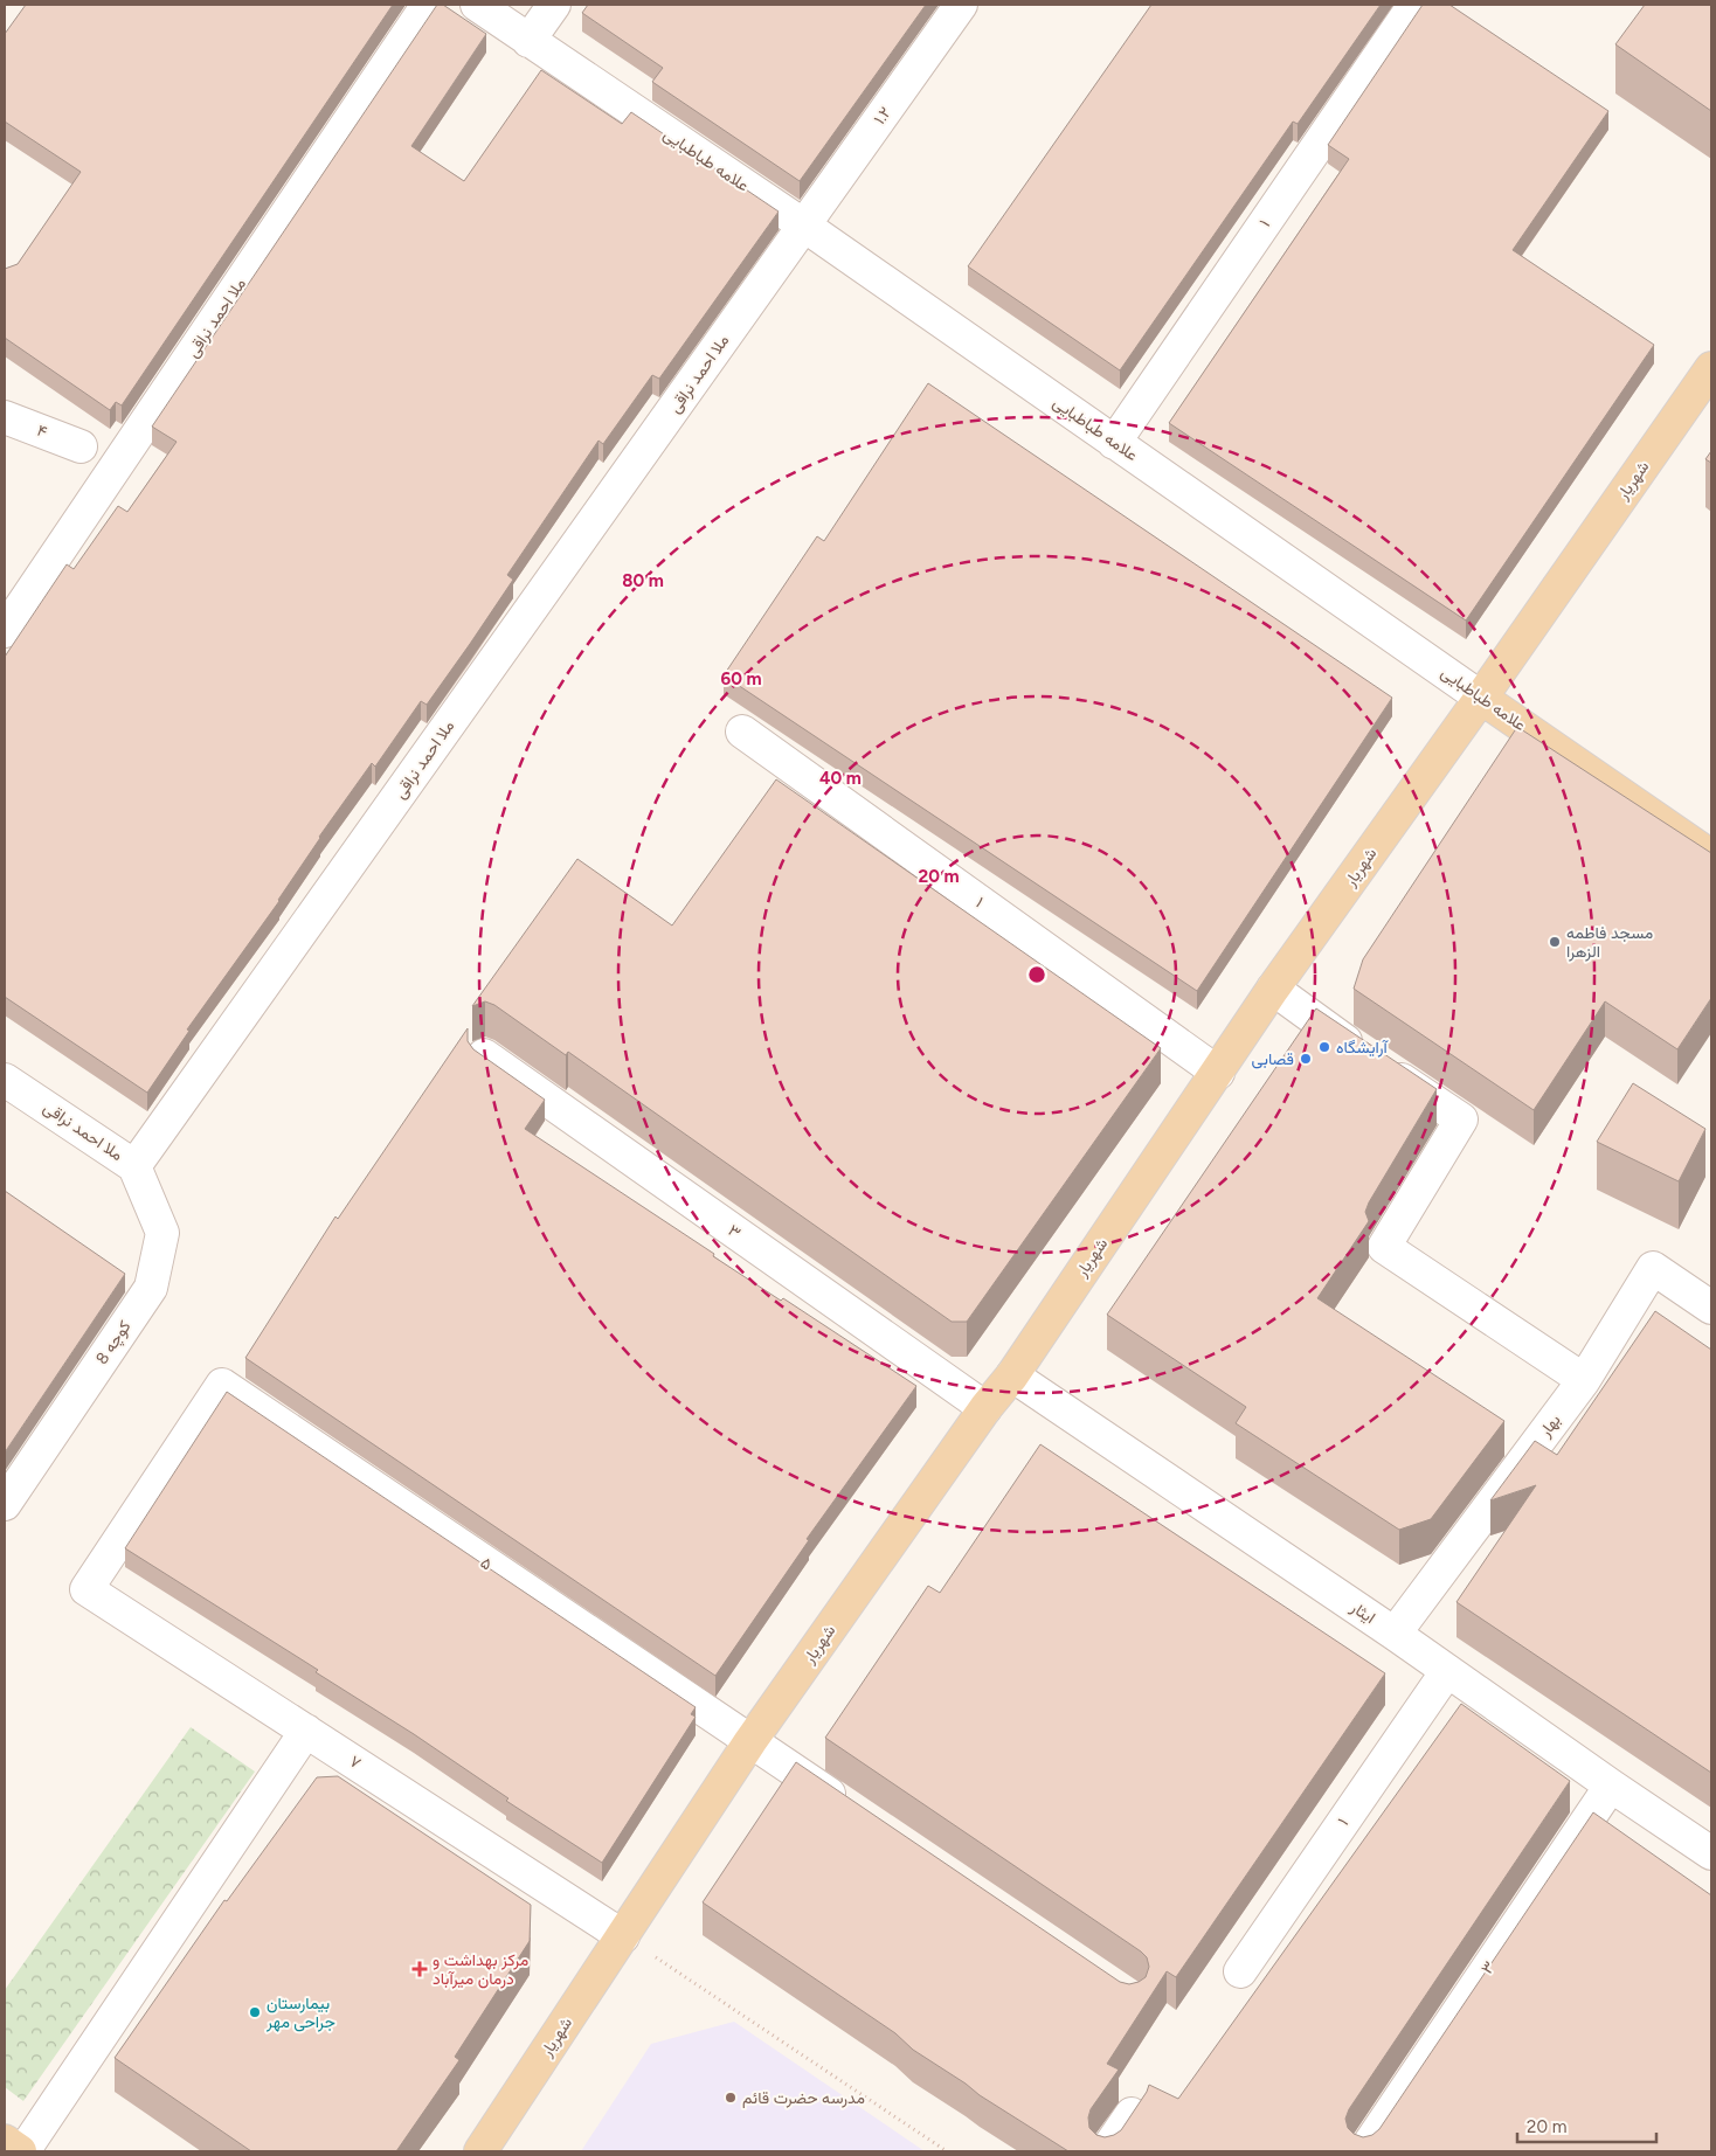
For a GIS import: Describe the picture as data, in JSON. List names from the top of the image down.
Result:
{
  "streets": {
    "main road": ["علامه طباطبایی", "شهریار"],
    "street": [
      "۱.۲",
      "۱",
      "ملا احمد نراقی",
      "۴",
      "۳",
      "کوچه 8",
      "بهار",
      "۵",
      "ایثار",
      "۷"
    ]
  },
  "crossings": [
    ["۱.۲", "علامه طباطبایی"],
    ["۱.۲", "ملا احمد نراقی"],
    ["علامه طباطبایی", "۱"],
    ["علامه طباطبایی", "ملا احمد نراقی"],
    ["علامه طباطبایی", "شهریار"],
    ["۱", "شهریار"],
    ["۱", "ایثار"],
    ["ملا احمد نراقی", "کوچه 8"],
    ["شهریار", "۳"],
    ["شهریار", "۵"],
    ["شهریار", "ایثار"],
    ["شهریار", "۷"],
    ["۳", "ایثار"],
    ["بهار", "ایثار"],
    ["۵", "۷"]
  ],
  "places": {
    "other": [
      "مسجد فاطمه الزهرا",
      "آرایشگاه",
      "قصابی",
      "بیمارستان جراحی مهر",
      "مدرسه حضرت قائم"
    ],
    "health": ["مرکز بهداشت و درمان میرآباد"]
  },
  "scale_bar": "20 m",
  "rings": [
    "80 m",
    "60 m",
    "40 m",
    "20 m"
  ]
}
